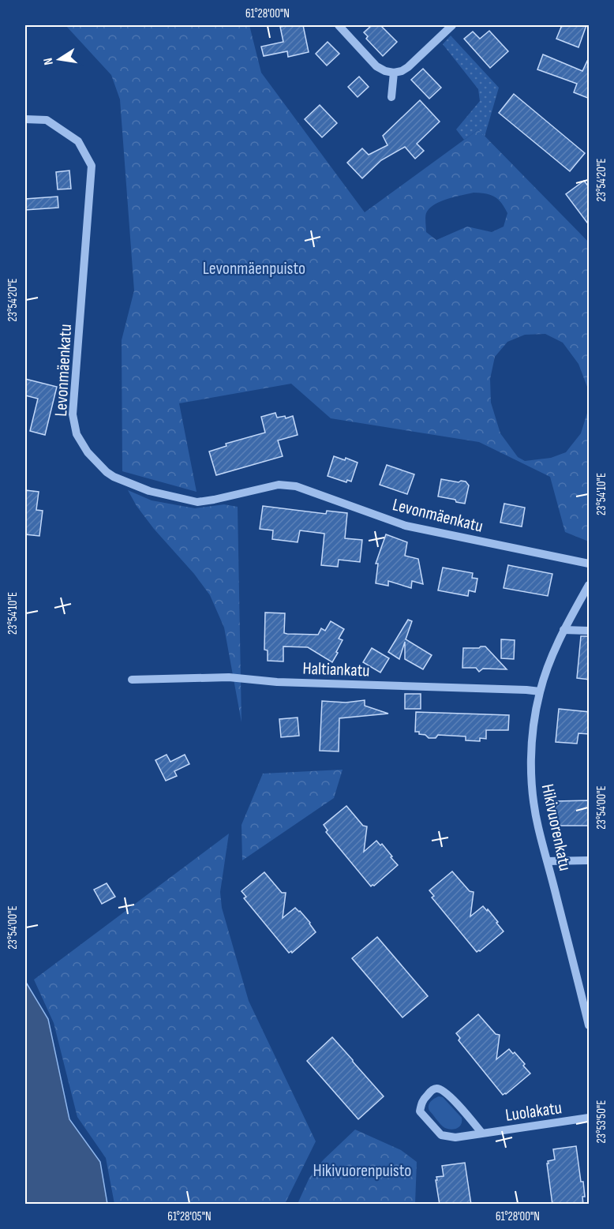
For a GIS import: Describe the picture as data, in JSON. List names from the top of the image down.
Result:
{
  "streets": {
    "street": [
      "Levonmäenkatu",
      "Haltiankatu",
      "Hikivuorenkatu",
      "Luolakatu"
    ]
  },
  "crossings": [
    ["Haltiankatu", "Hikivuorenkatu"]
  ],
  "parks": ["Levonmäenpuisto", "Hikivuorenpuisto"],
  "north": "left",
  "coordinates": [
    "61°28'00\"N",
    "23°54'20\"E",
    "23°54'10\"E",
    "23°54'00\"E",
    "23°53'50\"E",
    "61°28'05\"N"
  ]
}
